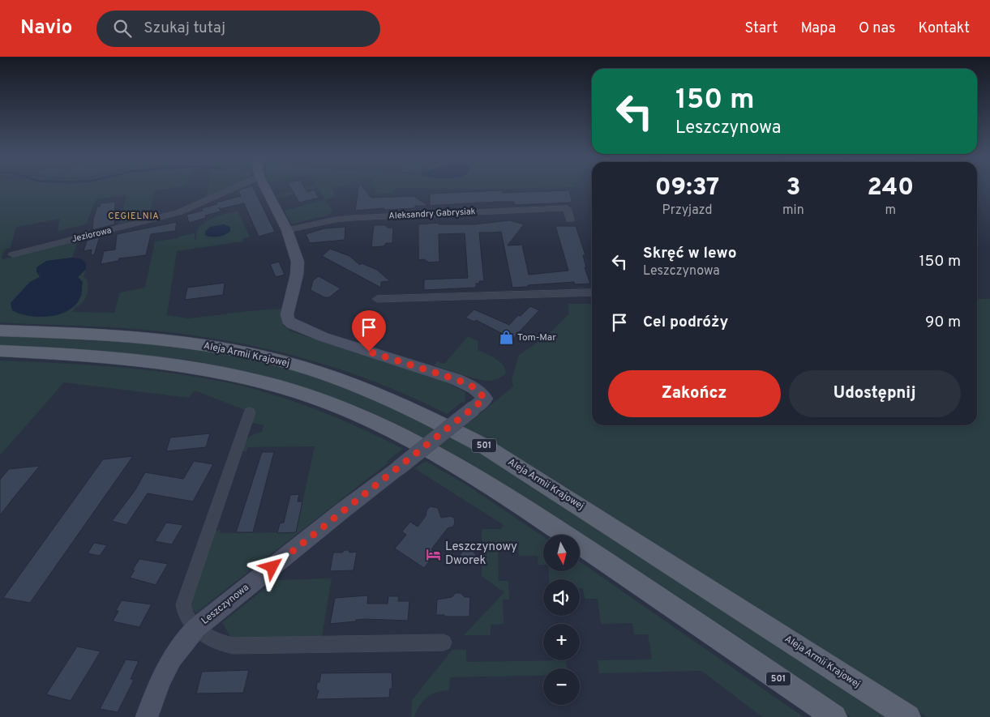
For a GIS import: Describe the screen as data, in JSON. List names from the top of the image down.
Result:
{
  "streets": {
    "main road": ["Aleja Armii Krajowej", "501"],
    "street": ["Aleksandry Gabrysiak", "Jeziorowa", "Leszczynowa"]
  },
  "crossings": [
    ["Aleksandry Gabrysiak", "Leszczynowa"]
  ],
  "districts": ["CEGIELNIA"],
  "places": {
    "shop": ["Tom-Mar"],
    "hotel": ["Leszczynowy Dworek"]
  },
  "north": "bottom",
  "page": {
    "header": "Navio",
    "search": "Szukaj tutaj",
    "nav": [
      "Start",
      "Mapa",
      "O nas",
      "Kontakt"
    ],
    "turn": ["150 m", "Leszczynowa"],
    "eta": [
      "09:37",
      "Przyjazd",
      "3",
      "min",
      "240",
      "m"
    ],
    "list": [
      {
        "name": "Skręć w lewo",
        "note": "Leszczynowa",
        "value": "150 m"
      },
      {
        "name": "Cel podróży",
        "value": "90 m"
      }
    ],
    "buttons": ["Zakończ", "Udostępnij"],
    "map_buttons": ["+", "−"]
  }
}
